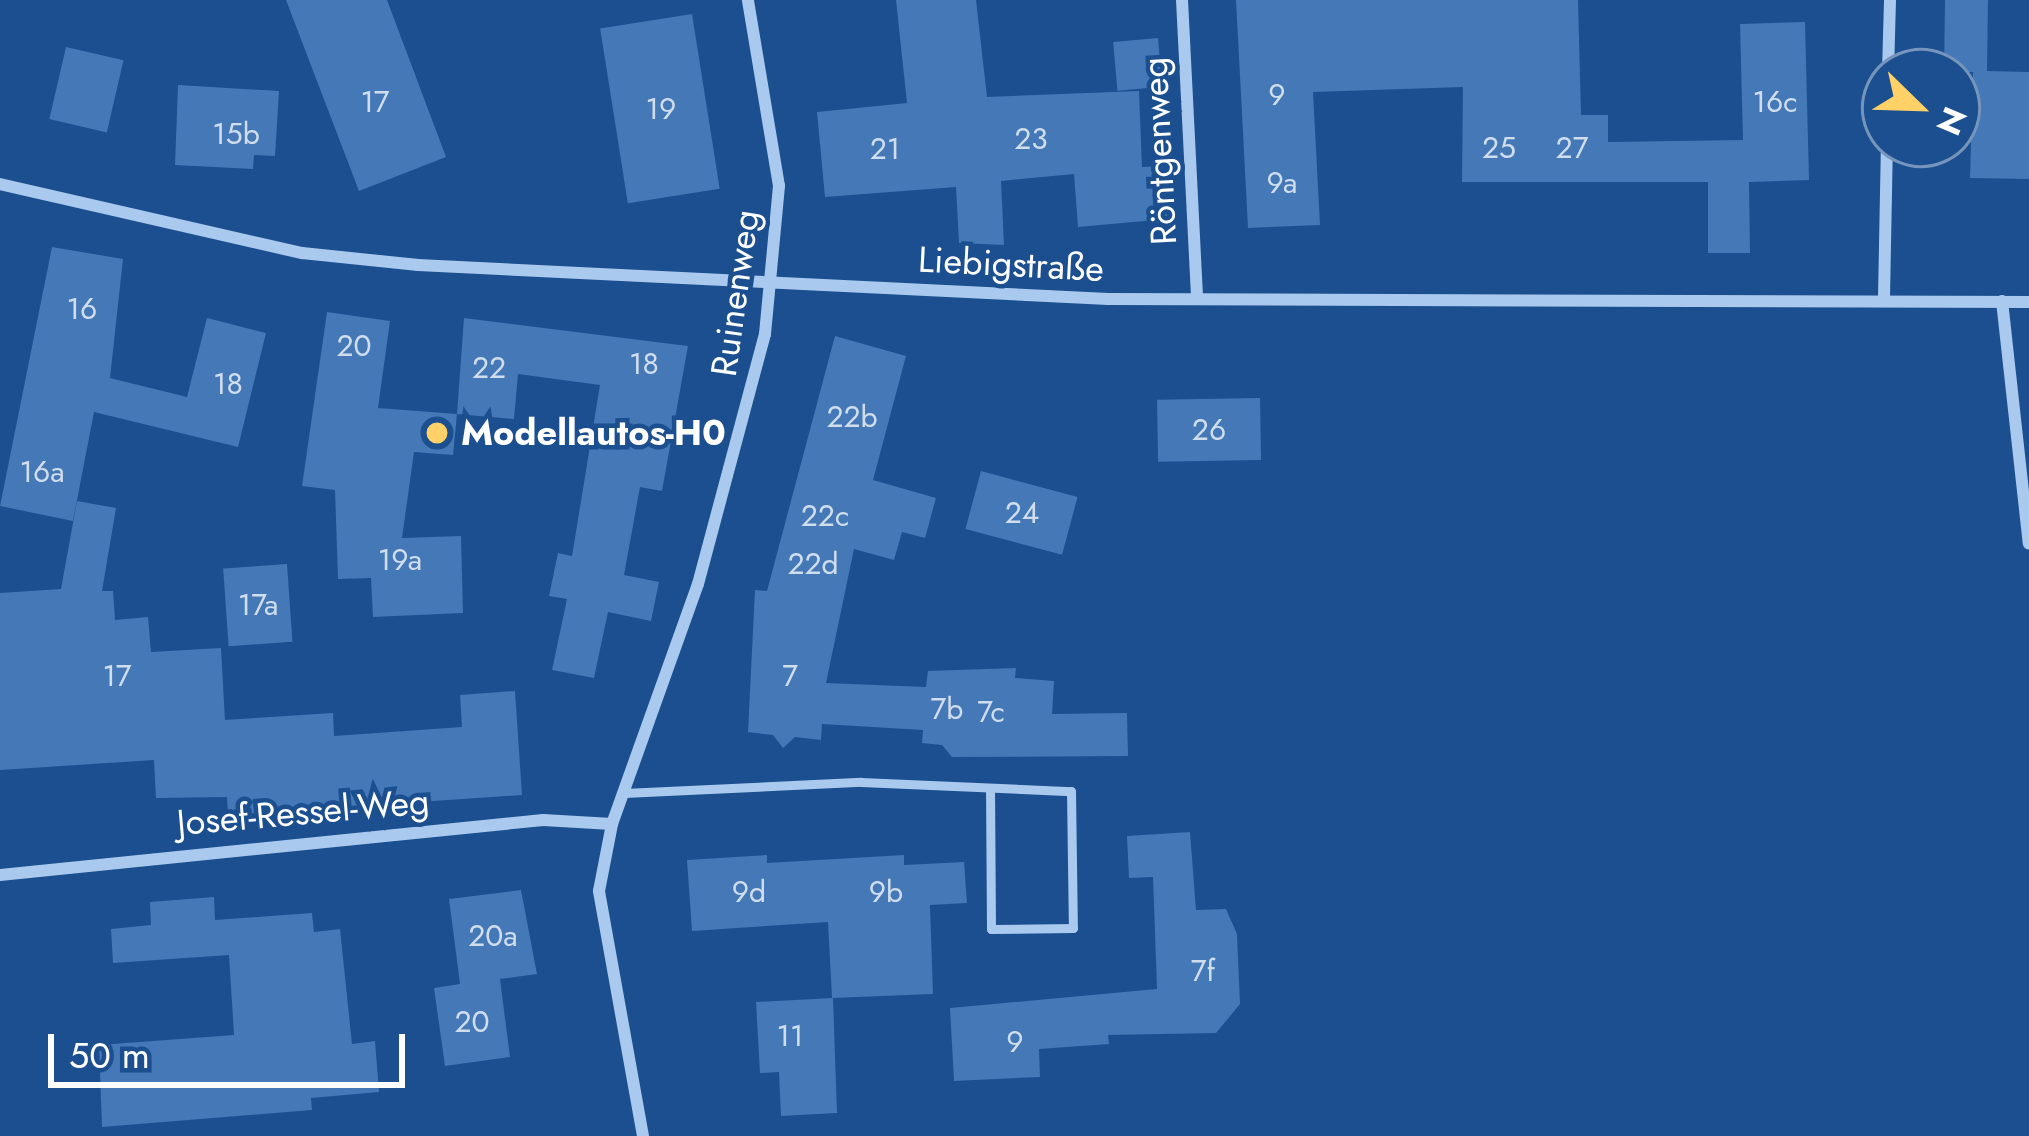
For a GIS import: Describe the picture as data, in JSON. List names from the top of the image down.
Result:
{
  "streets": {
    "street": [
      "Röntgenweg",
      "Liebigstraße",
      "Ruinenweg",
      "Josef-Ressel-Weg"
    ]
  },
  "crossings": [
    ["Röntgenweg", "Liebigstraße"],
    ["Liebigstraße", "Ruinenweg"],
    ["Ruinenweg", "Josef-Ressel-Weg"]
  ],
  "places": ["Modellautos-H0"],
  "house_numbers": [
    "9",
    "17",
    "16c",
    "19",
    "15b",
    "23",
    "25",
    "27",
    "21",
    "9a",
    "16",
    "20",
    "18",
    "22",
    "18",
    "22b",
    "26",
    "16a",
    "24",
    "22c",
    "19a",
    "22d",
    "17a",
    "17",
    "7",
    "7b",
    "7c",
    "9d",
    "9b",
    "20a",
    "7f",
    "20",
    "11",
    "9"
  ],
  "scale_bar": "50 m",
  "north": "bottom right"
}
